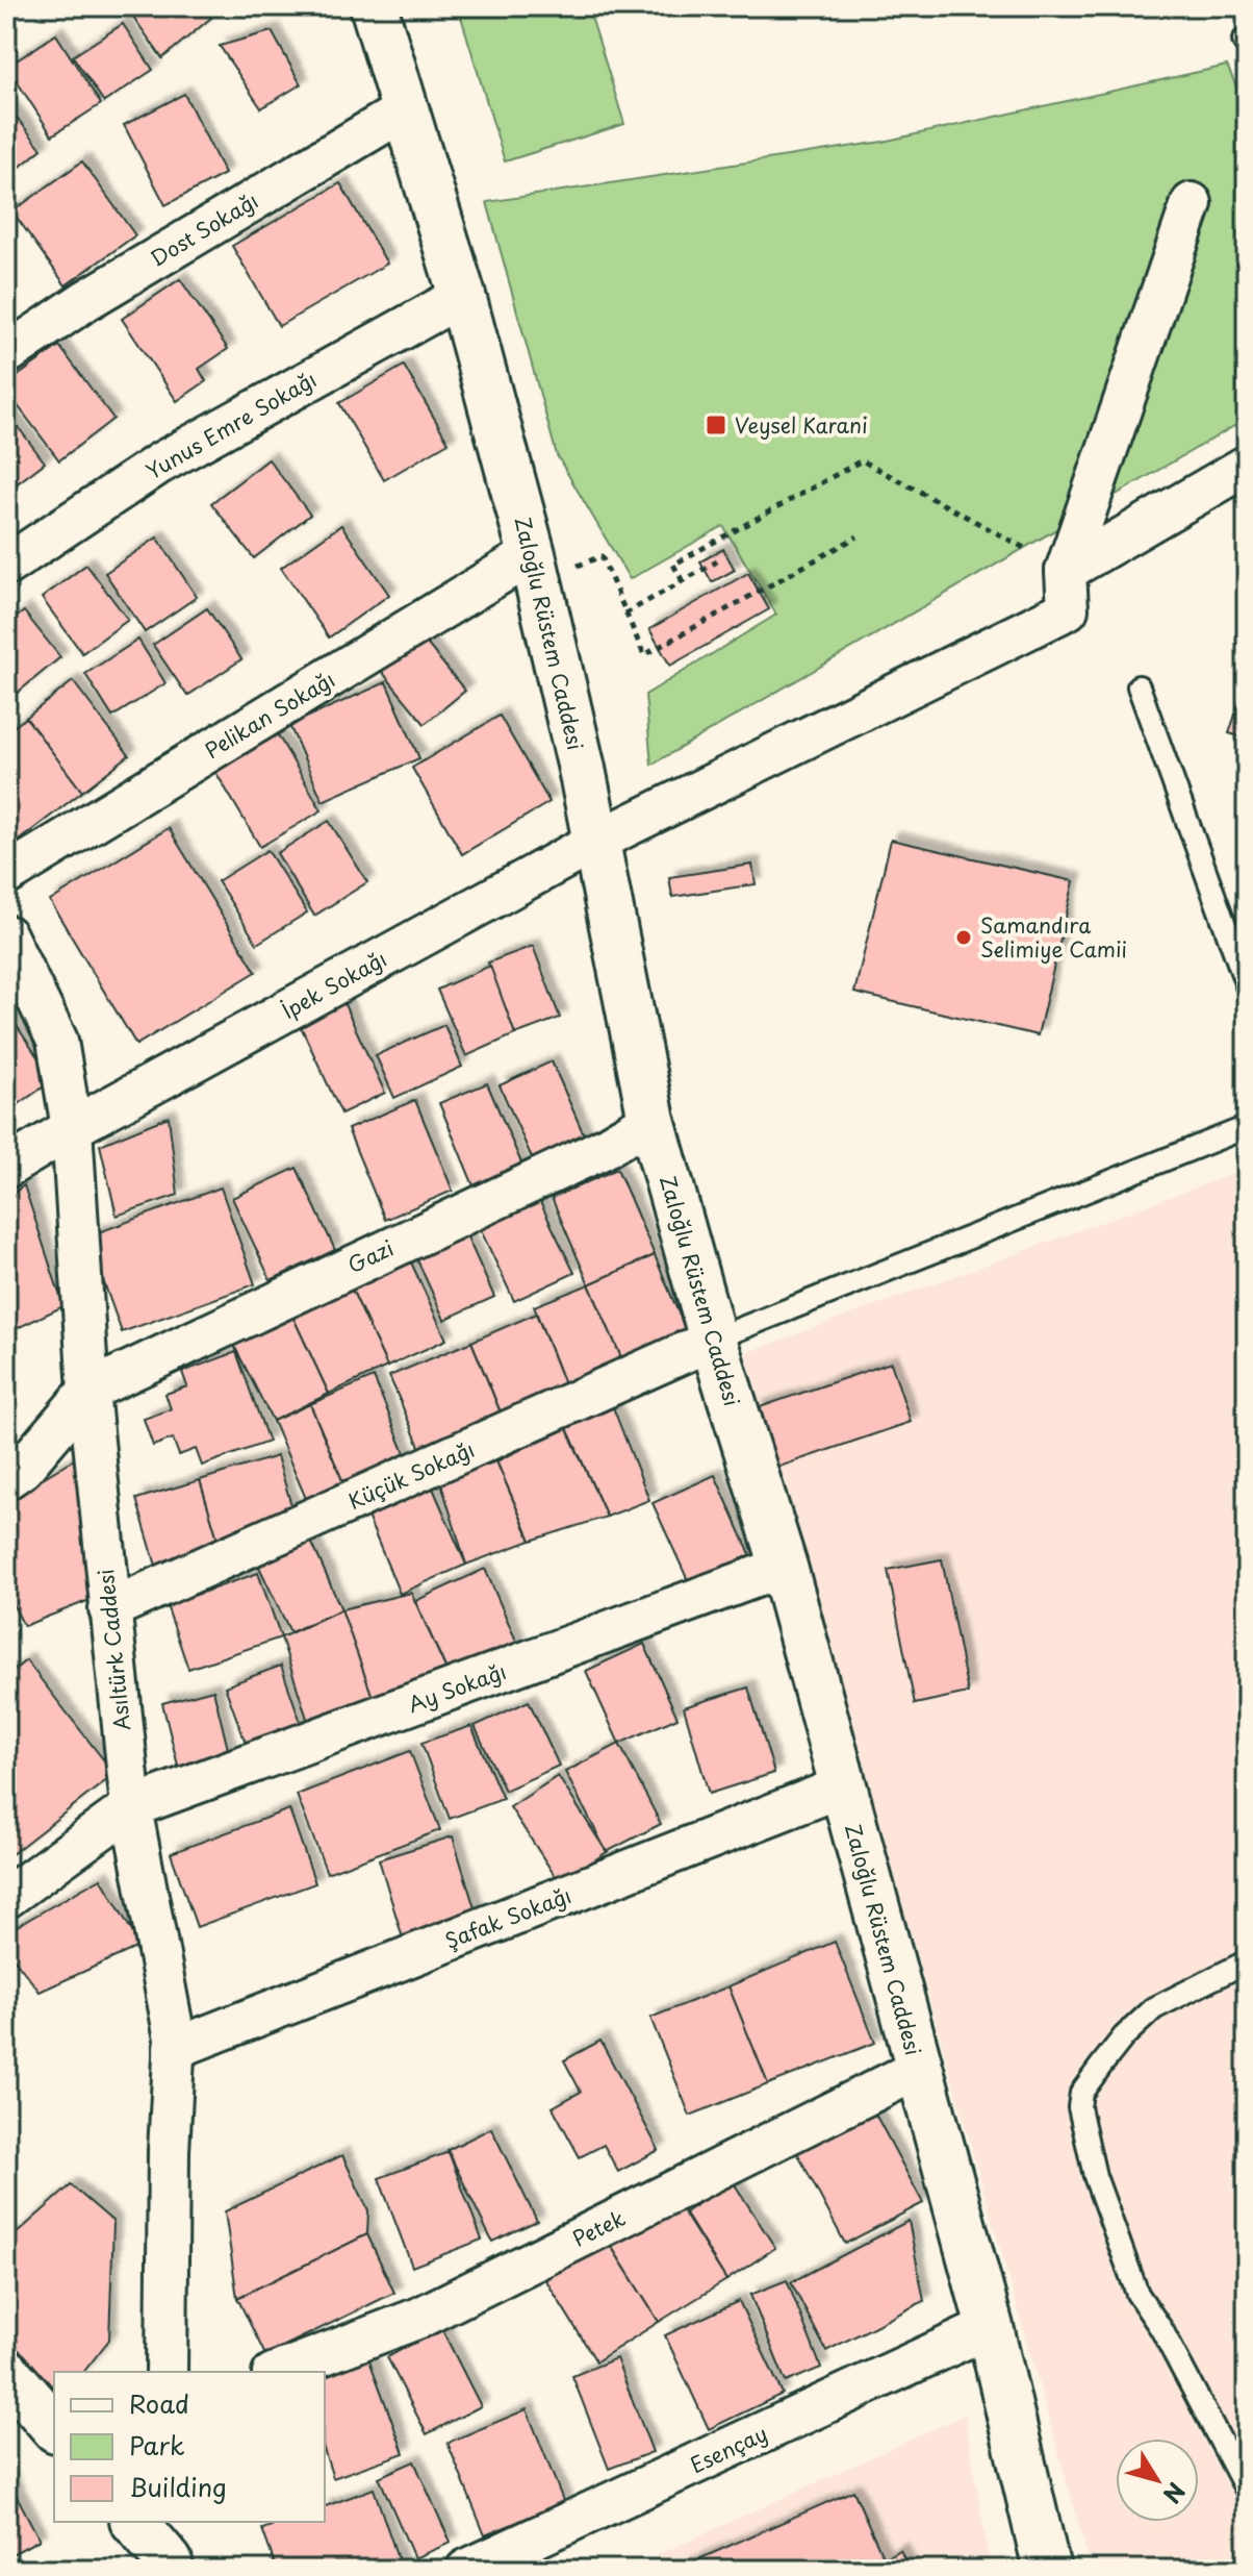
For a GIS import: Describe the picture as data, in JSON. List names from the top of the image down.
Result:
{
  "streets": {
    "street": [
      "Dost Sokağı",
      "Yunus Emre Sokağı",
      "Zaloğlu Rüstem Caddesi",
      "Pelikan Sokağı",
      "İpek Sokağı",
      "Gazi",
      "Küçük Sokağı",
      "Asıltürk Caddesi",
      "Ay Sokağı",
      "Şafak Sokağı",
      "Petek",
      "Esençay"
    ]
  },
  "crossings": [
    ["Dost Sokağı", "Zaloğlu Rüstem Caddesi"],
    ["Yunus Emre Sokağı", "Zaloğlu Rüstem Caddesi"],
    ["Zaloğlu Rüstem Caddesi", "Pelikan Sokağı"],
    ["Zaloğlu Rüstem Caddesi", "İpek Sokağı"],
    ["Zaloğlu Rüstem Caddesi", "Gazi"],
    ["Zaloğlu Rüstem Caddesi", "Küçük Sokağı"],
    ["Zaloğlu Rüstem Caddesi", "Ay Sokağı"],
    ["Zaloğlu Rüstem Caddesi", "Şafak Sokağı"],
    ["Zaloğlu Rüstem Caddesi", "Petek"],
    ["Zaloğlu Rüstem Caddesi", "Esençay"],
    ["İpek Sokağı", "Asıltürk Caddesi"],
    ["Gazi", "Asıltürk Caddesi"],
    ["Küçük Sokağı", "Asıltürk Caddesi"],
    ["Asıltürk Caddesi", "Ay Sokağı"],
    ["Asıltürk Caddesi", "Şafak Sokağı"]
  ],
  "places": {
    "transit": ["Veysel Karani"],
    "other": ["Samandıra Selimiye Camii"]
  },
  "legend": ["Road", "Park", "Building"],
  "north": "bottom right"
}
